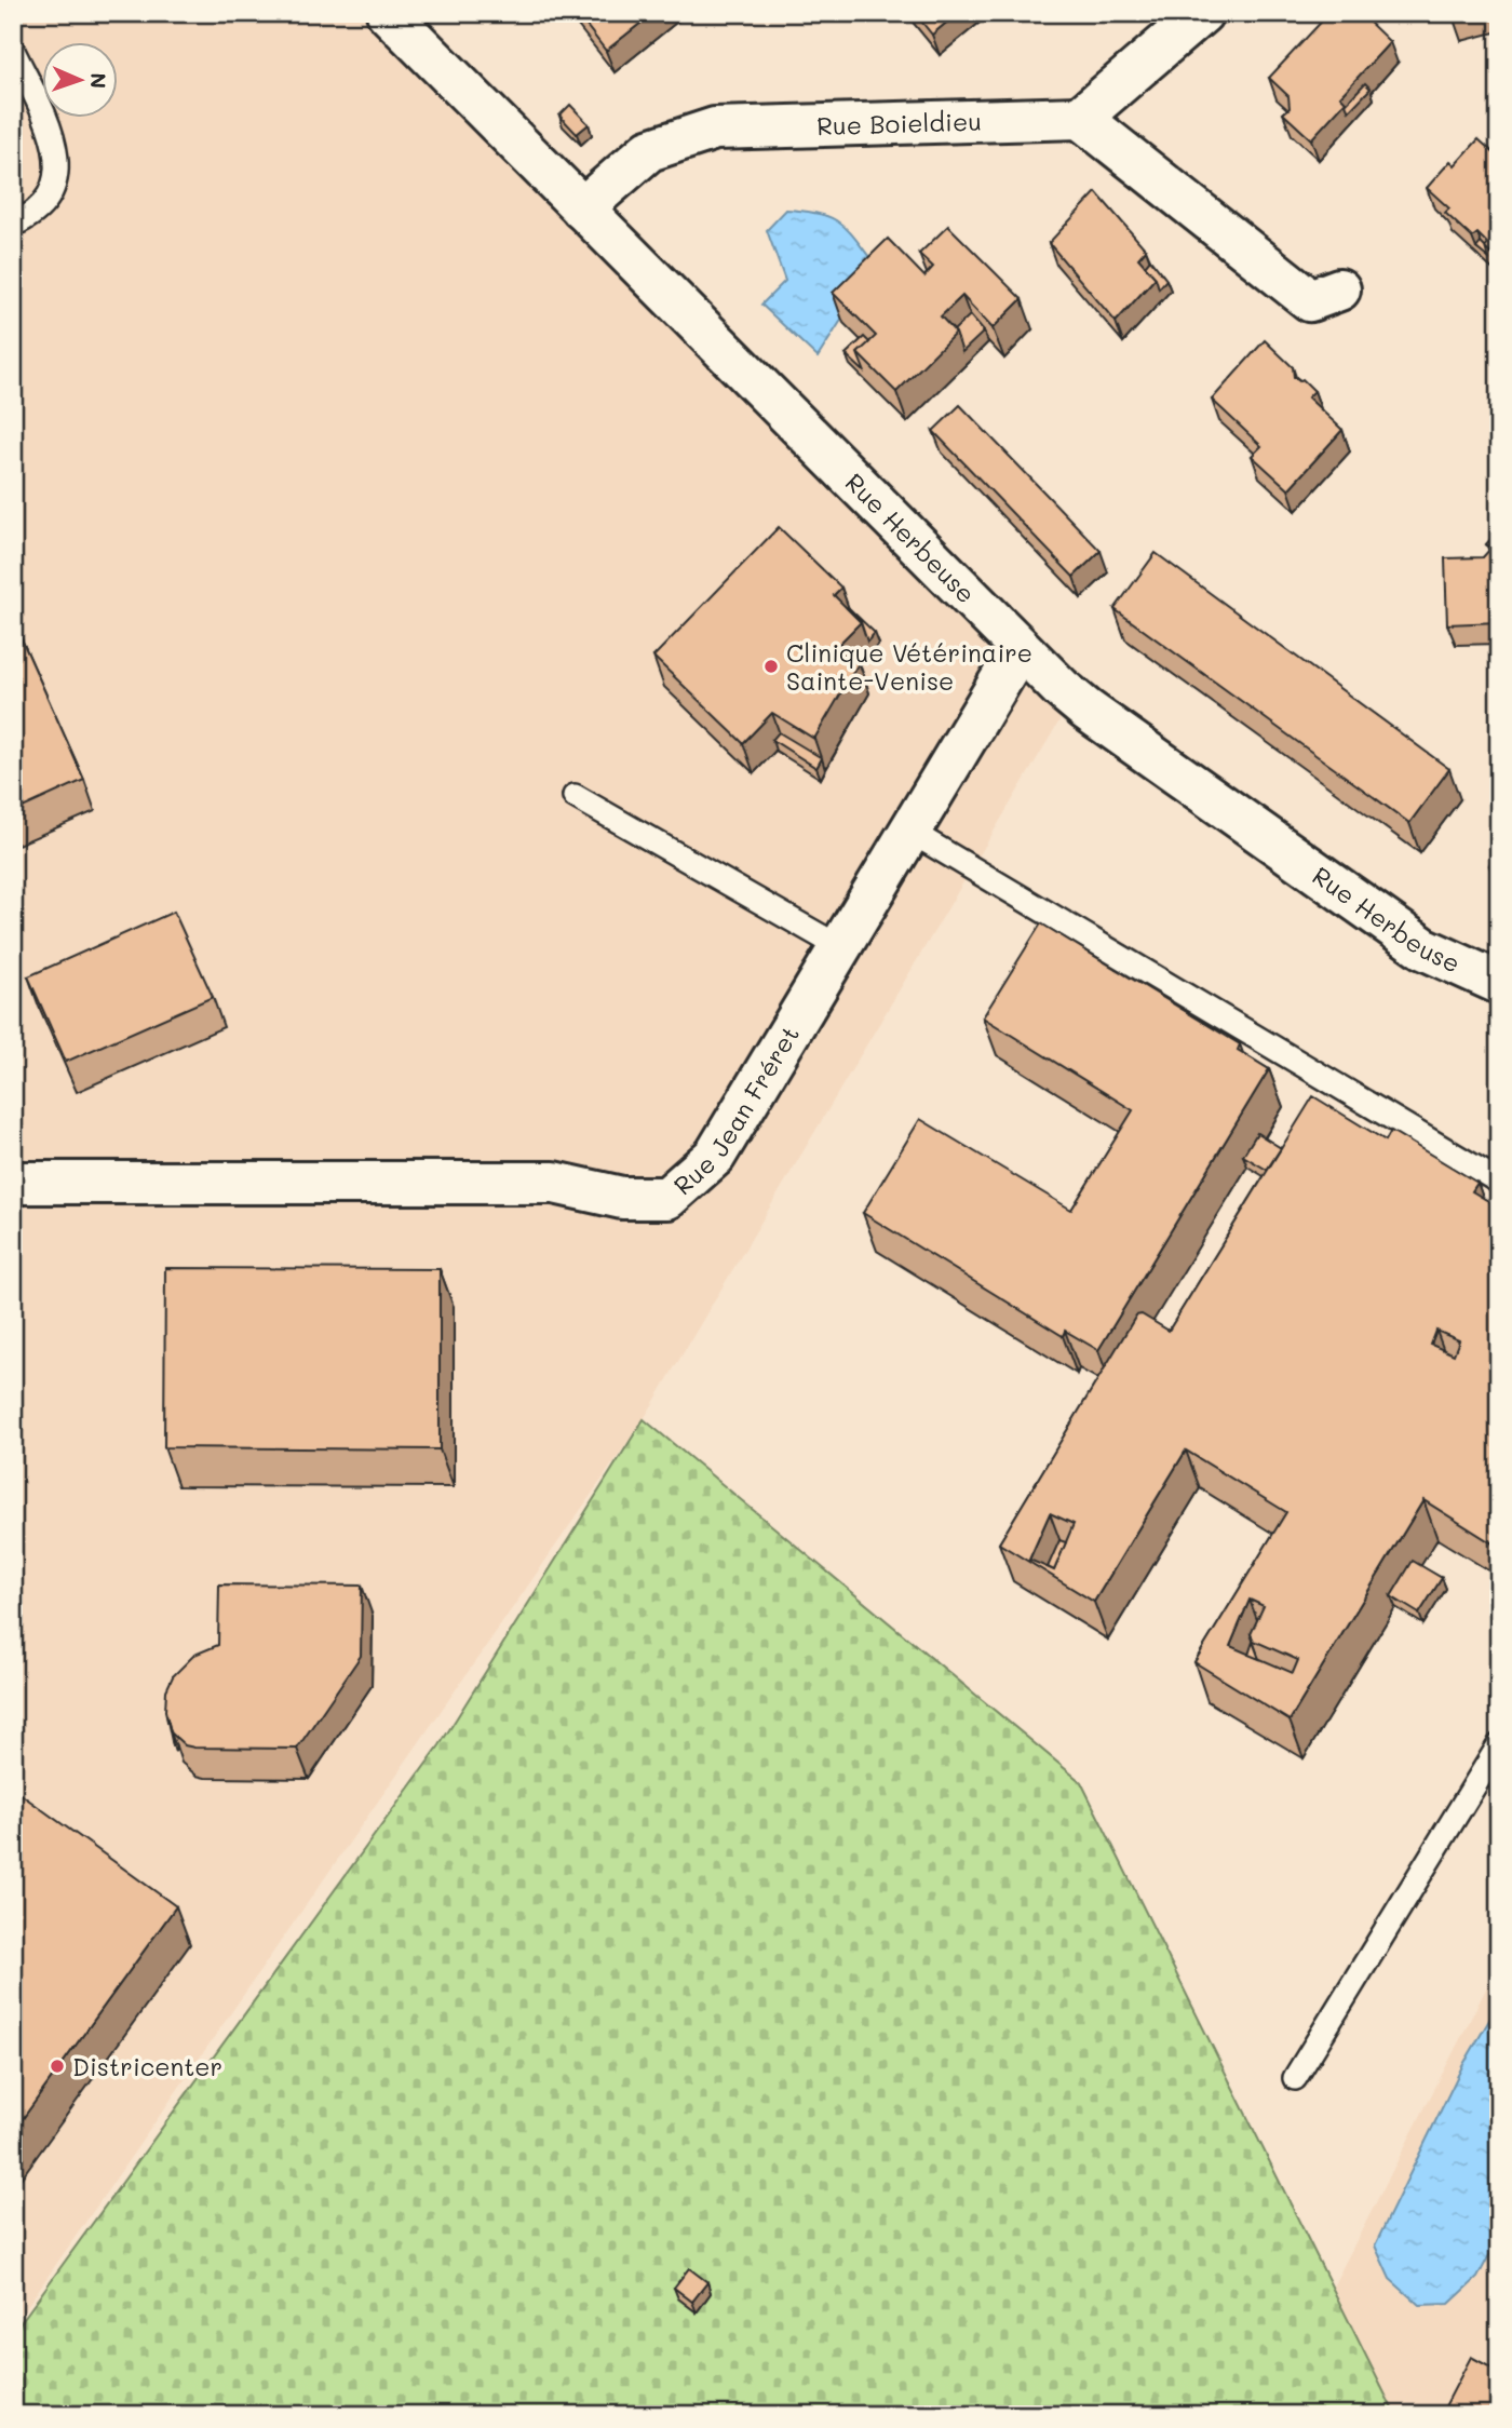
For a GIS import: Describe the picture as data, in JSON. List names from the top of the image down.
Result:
{
  "streets": {
    "street": ["Rue Boieldieu", "Rue Herbeuse", "Rue Jean Fréret"]
  },
  "crossings": [
    ["Rue Boieldieu", "Rue Herbeuse"],
    ["Rue Herbeuse", "Rue Jean Fréret"]
  ],
  "places": ["Clinique Vétérinaire Sainte-Venise", "Districenter"],
  "north": "right"
}
